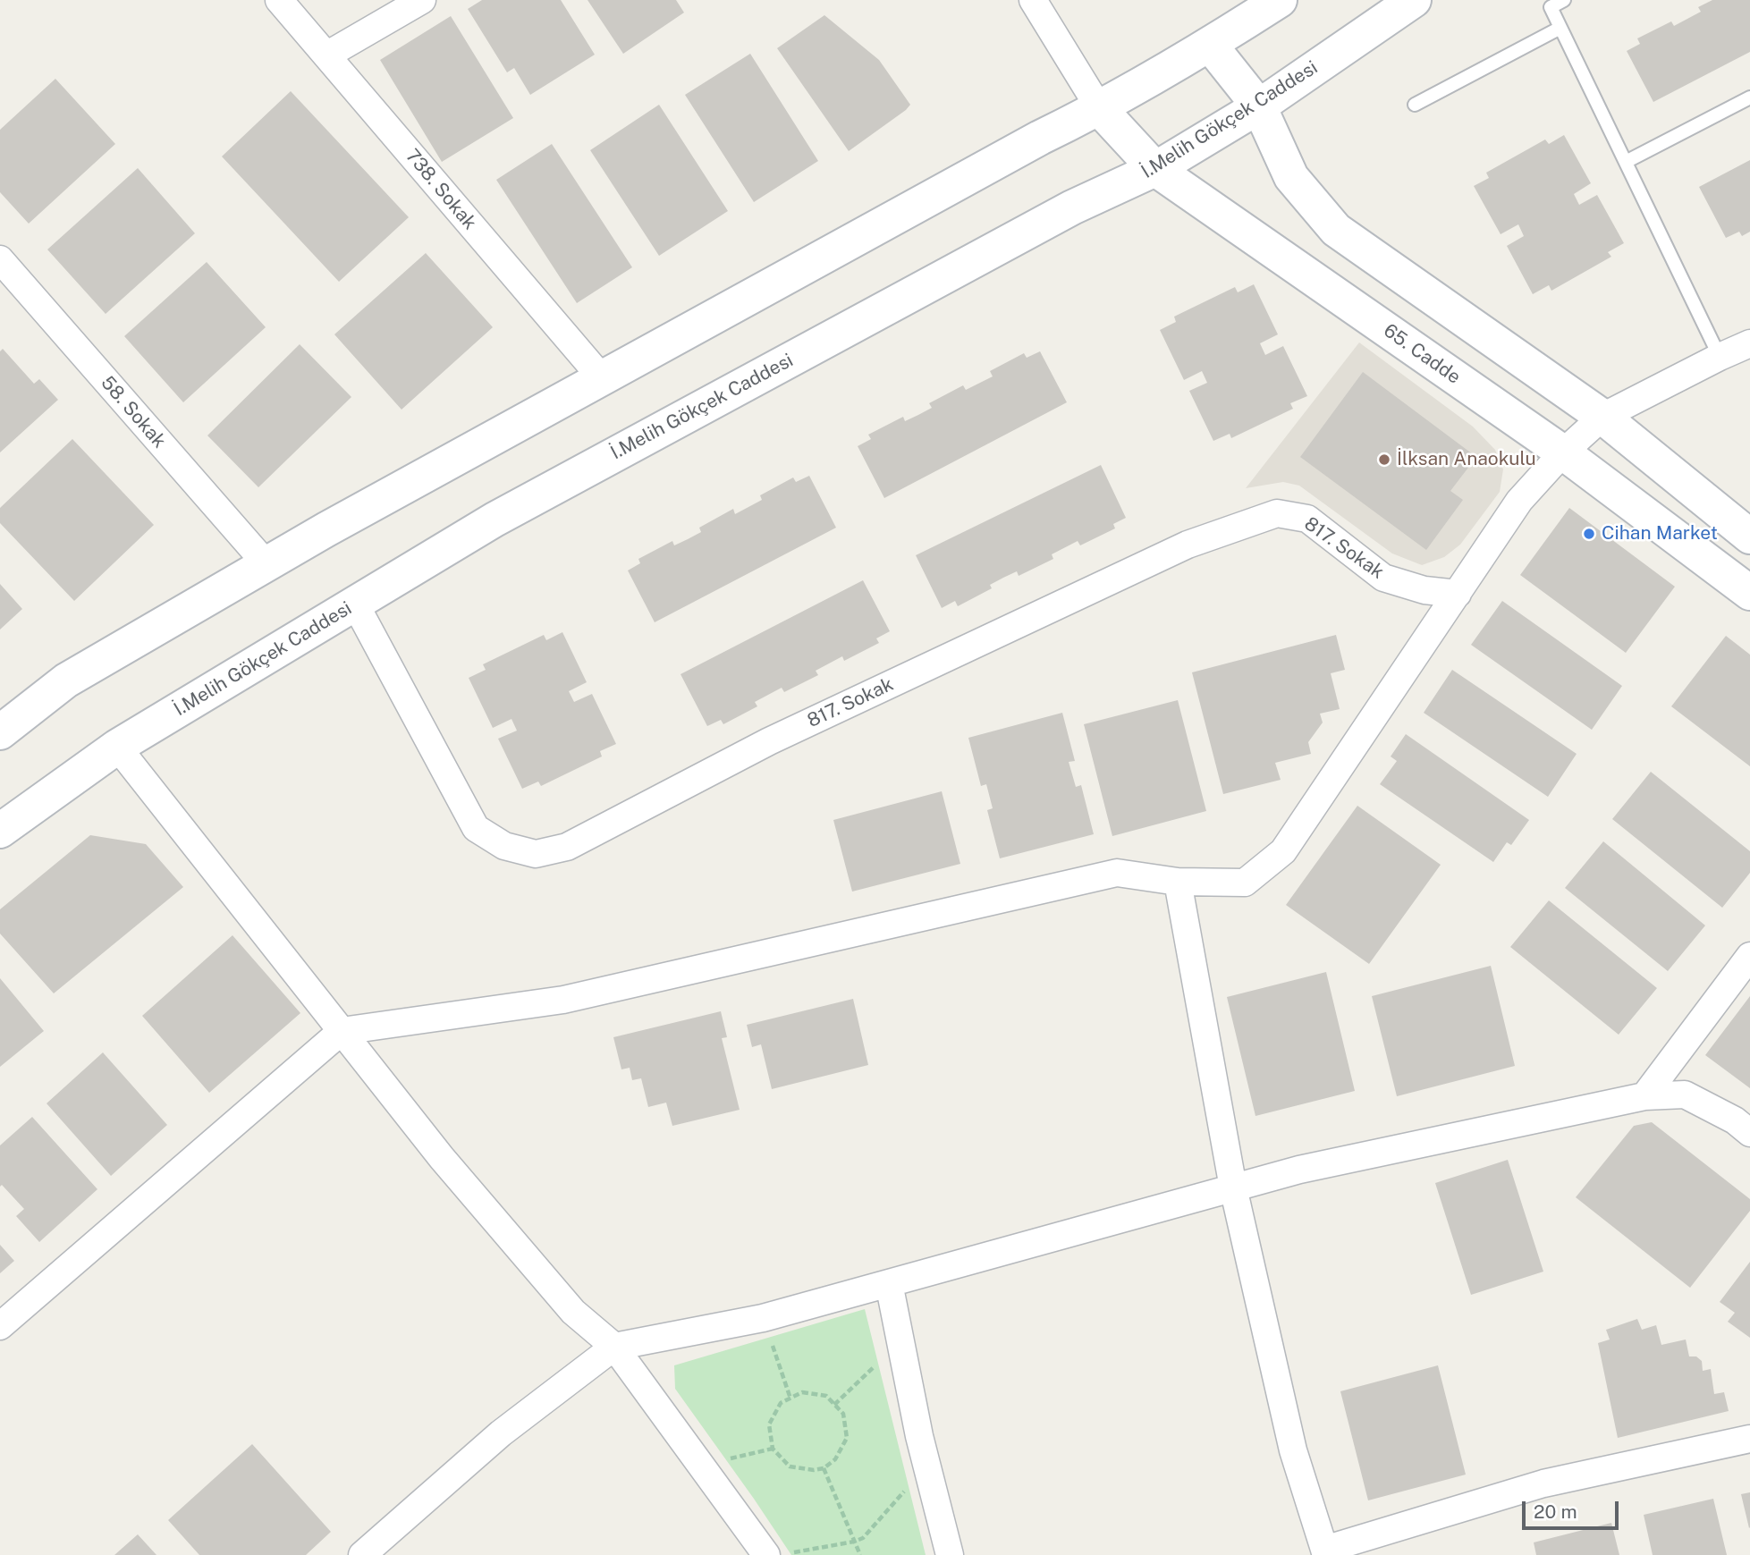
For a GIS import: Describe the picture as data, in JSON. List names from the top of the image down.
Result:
{
  "streets": {
    "main road": ["İ.Melih Gökçek Caddesi", "65. Cadde"],
    "street": ["738. Sokak", "58. Sokak", "817. Sokak"]
  },
  "crossings": [
    ["İ.Melih Gökçek Caddesi", "65. Cadde"],
    ["İ.Melih Gökçek Caddesi", "817. Sokak"]
  ],
  "places": ["İlksan Anaokulu", "Cihan Market"],
  "scale_bar": "20 m"
}
